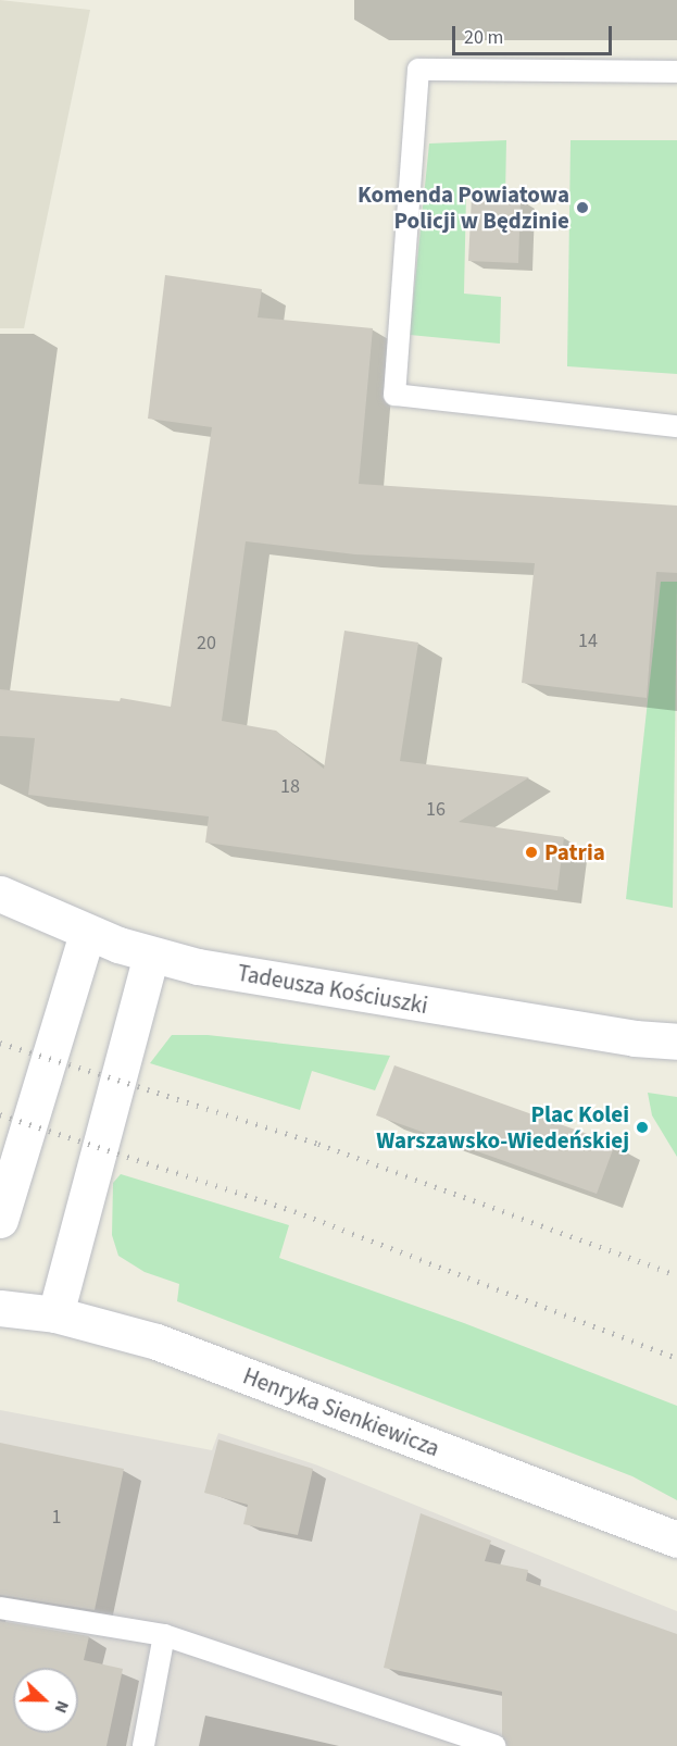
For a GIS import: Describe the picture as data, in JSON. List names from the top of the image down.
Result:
{
  "streets": {
    "street": ["Tadeusza Kościuszki", "Henryka Sienkiewicza"]
  },
  "places": ["Komenda Powiatowa Policji w Będzinie", "Patria", "Plac Kolei Warszawsko-Wiedeńskiej"],
  "house_numbers": [
    "14",
    "20",
    "18",
    "16",
    "1"
  ],
  "scale_bar": "20 m",
  "north": "right"
}
